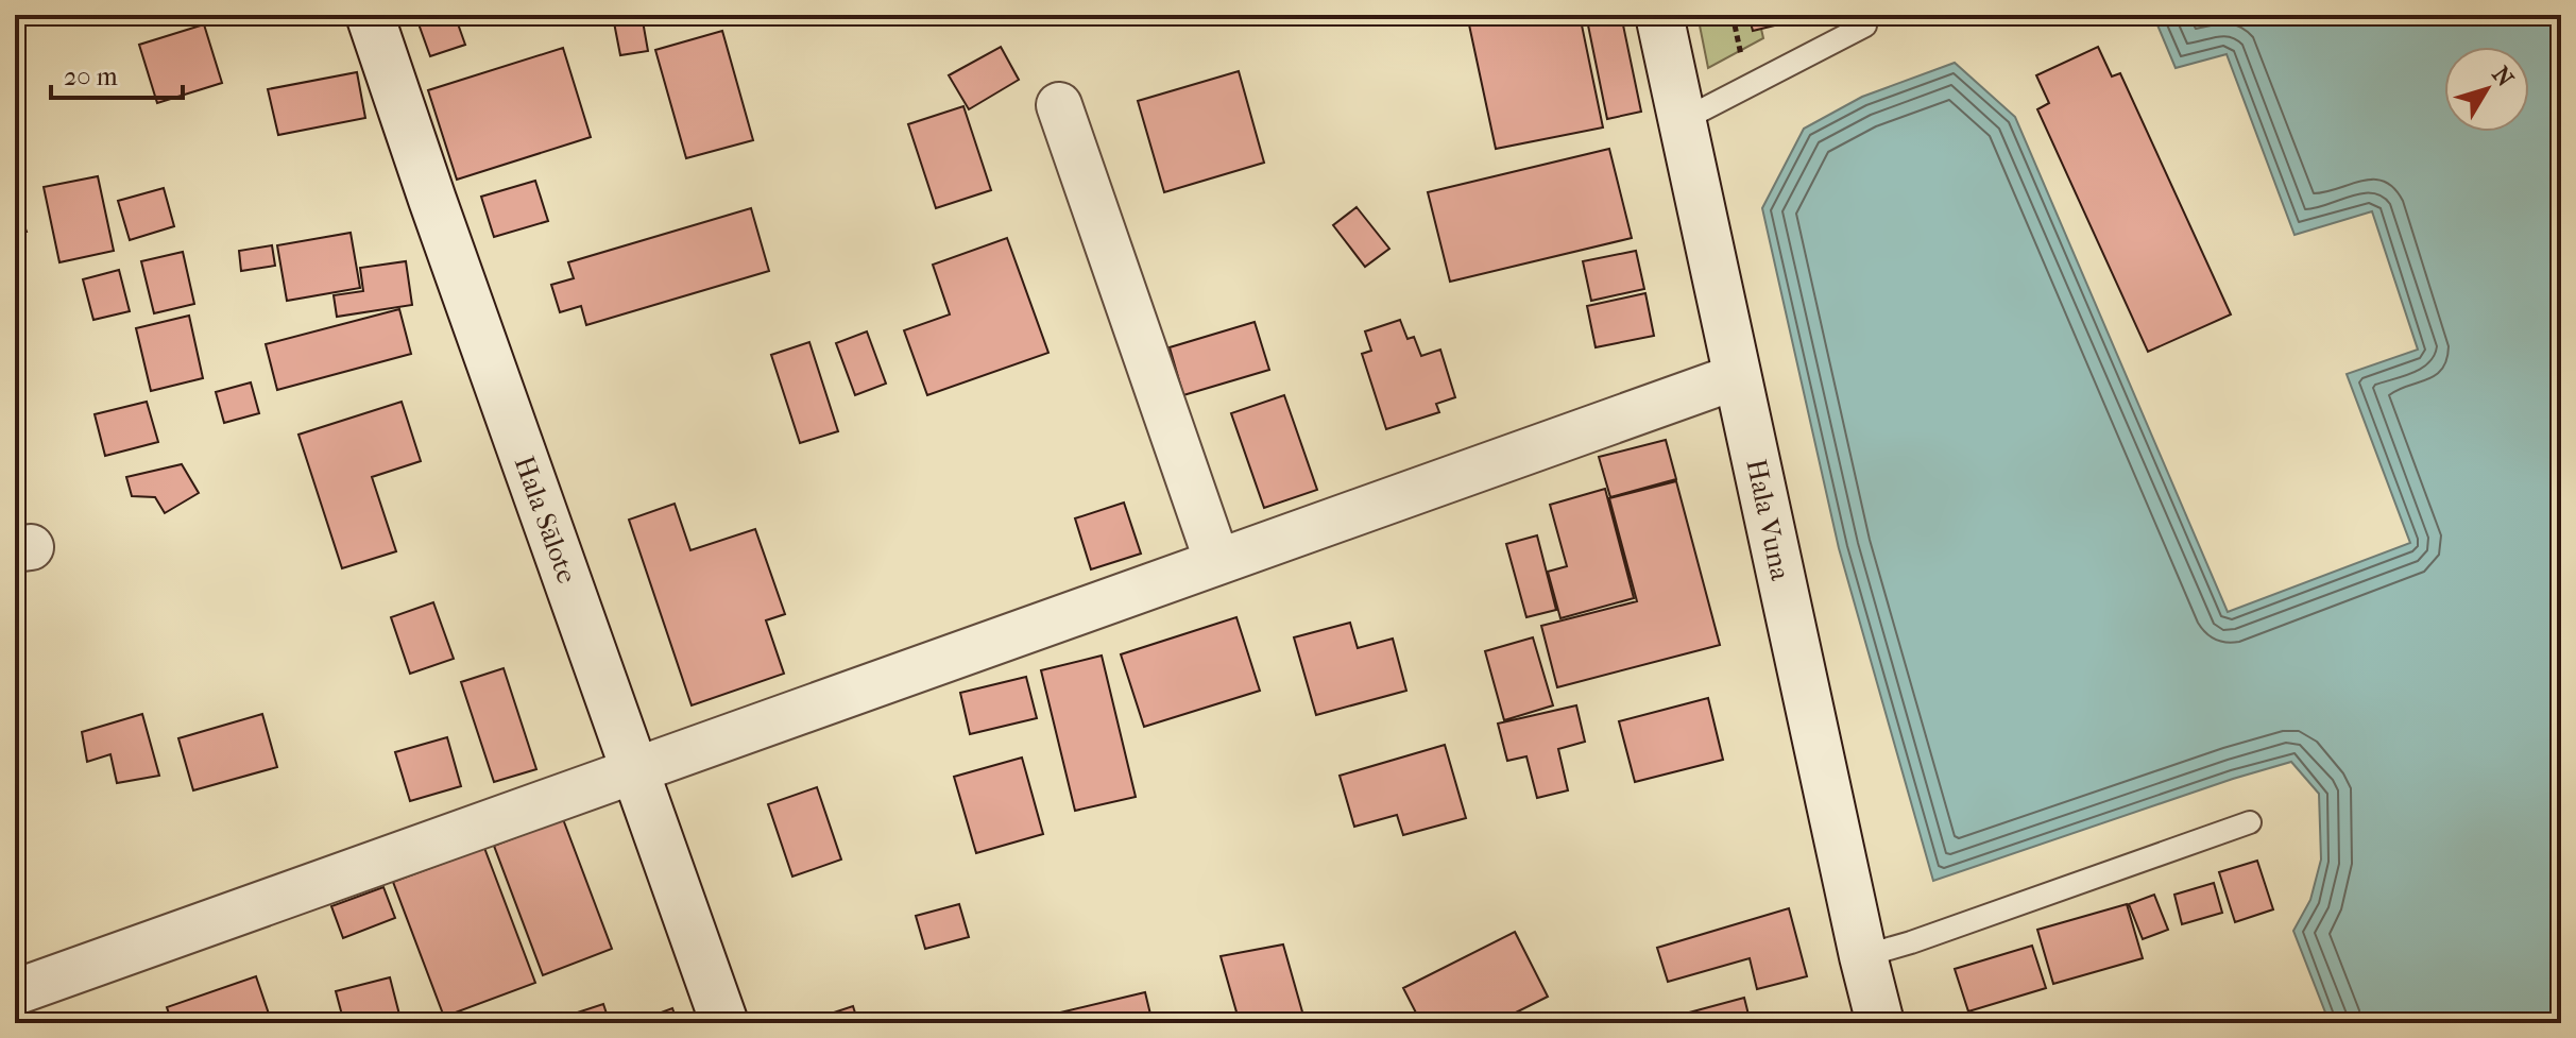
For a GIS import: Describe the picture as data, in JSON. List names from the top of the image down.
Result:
{
  "streets": {
    "main road": ["Hala Sālote", "Hala Vuna"]
  },
  "scale_bar": "20 m",
  "north": "top right"
}
